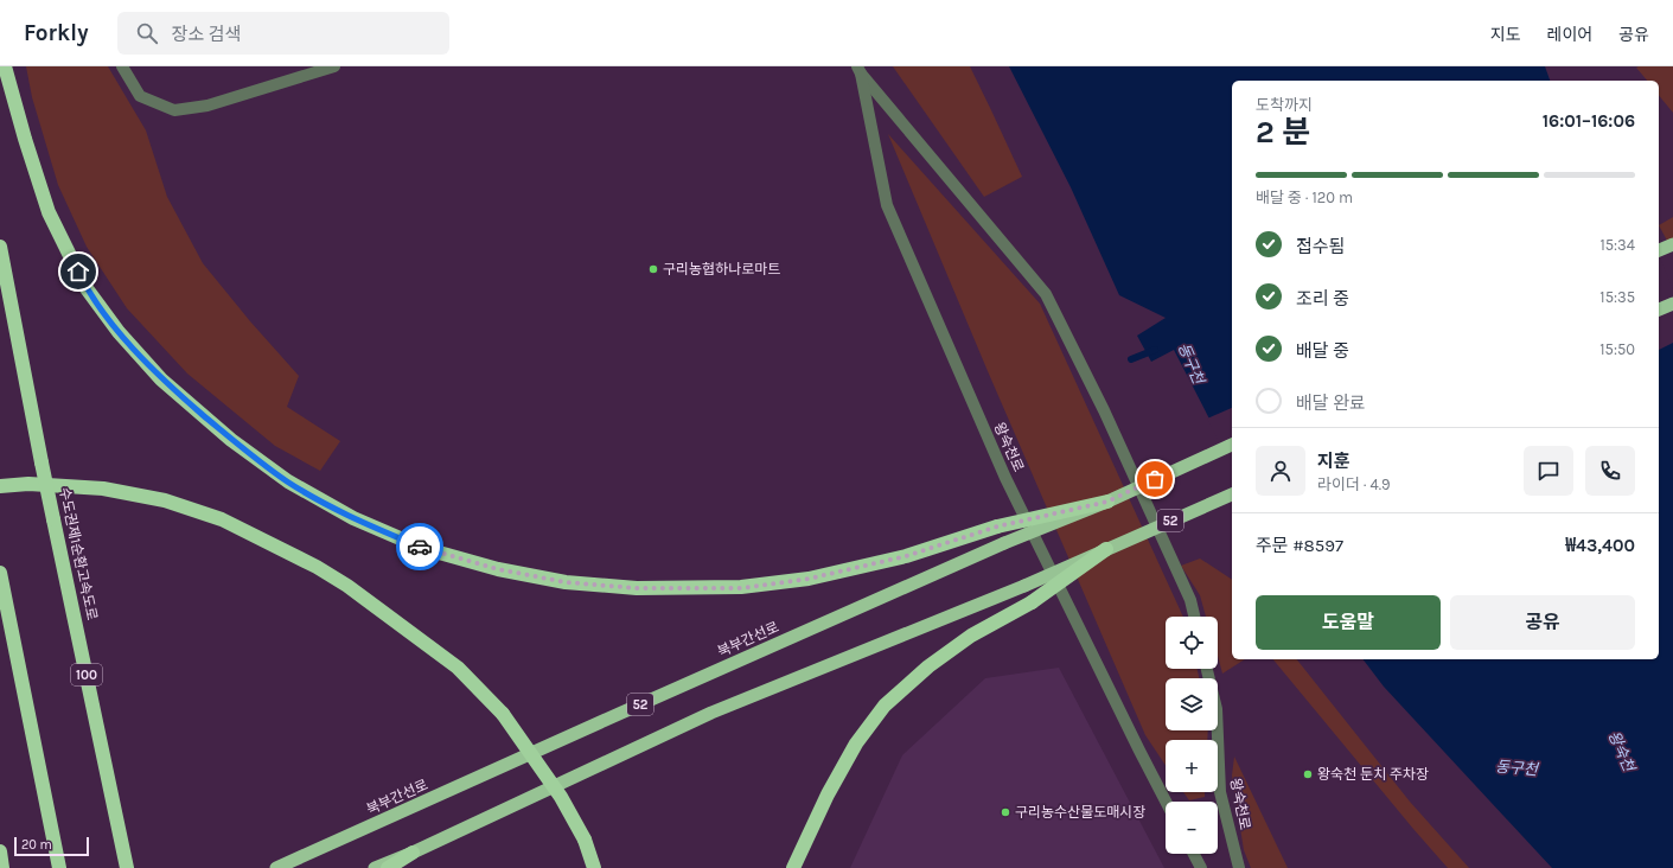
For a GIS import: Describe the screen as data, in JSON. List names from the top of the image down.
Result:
{
  "streets": {
    "highway": [
      "52",
      "수도권제1순환고속도로",
      "북부간선로",
      "100"
    ],
    "street": ["왕숙천로"]
  },
  "water": ["동구천", "왕숙천"],
  "places": ["구리농협하나로마트", "왕숙천 둔치 주차장", "구리농수산물도매시장"],
  "scale_bar": "20 m",
  "page": {
    "header": "Forkly",
    "search": "장소 검색",
    "nav": ["지도", "레이어", "공유"],
    "heading": ["2 분", "도착까지", "16:01–16:06"],
    "panel": [
      "지훈",
      "라이더 · 4.9",
      "주문 #8597",
      "₩43,400"
    ],
    "bar": "배달 중 · 120 m",
    "list": [
      ["접수됨", "15:34"],
      ["조리 중", "15:35"],
      ["배달 중", "15:50"],
      "배달 완료"
    ],
    "buttons": ["도움말", "공유"],
    "map_buttons": ["+", "−"],
    "scale": "20 m"
  }
}
